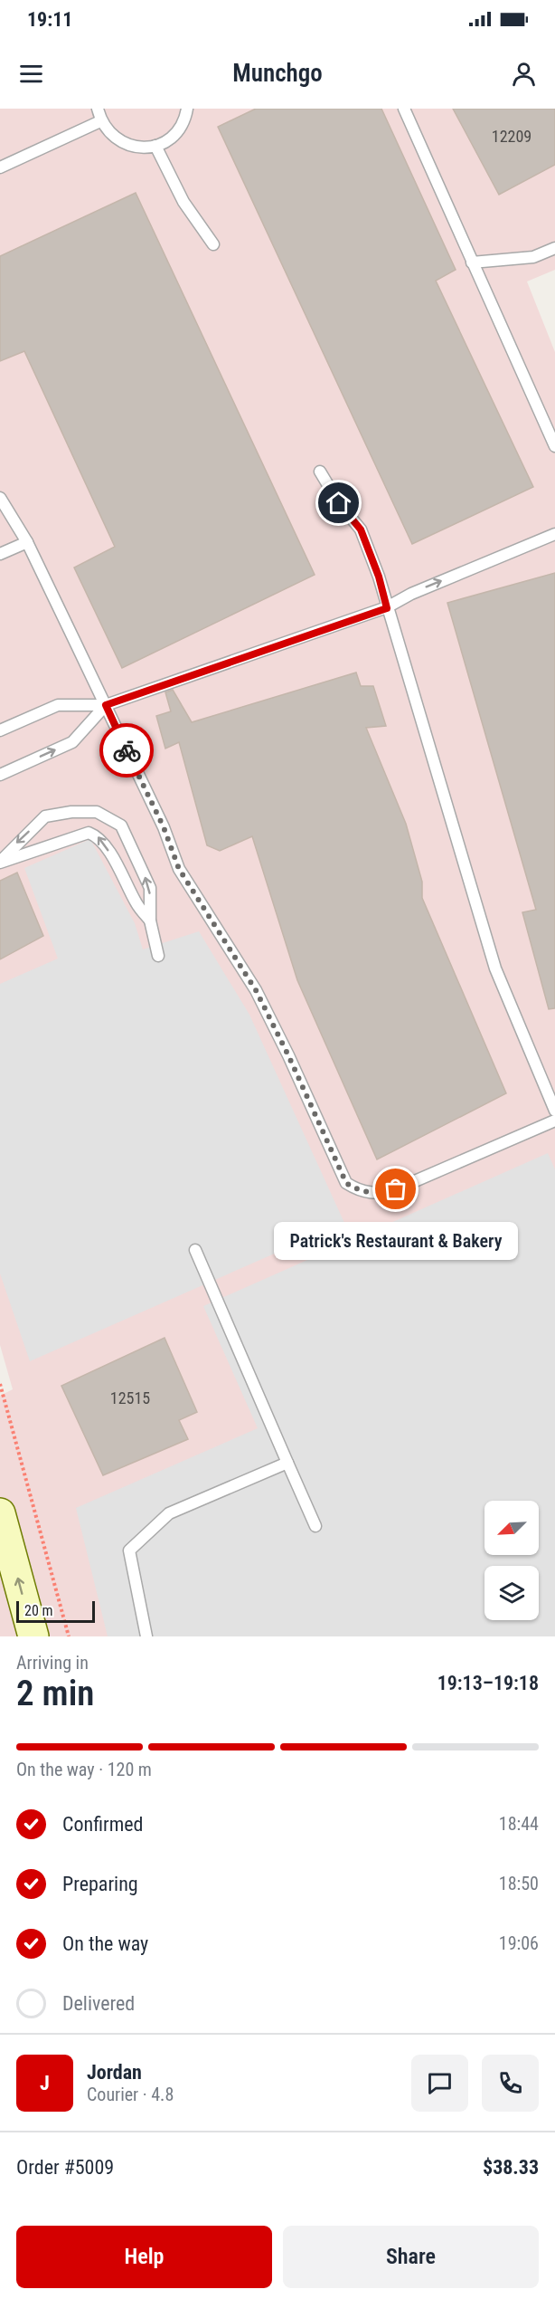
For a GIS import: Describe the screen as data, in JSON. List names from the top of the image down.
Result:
{
  "places": ["Patrick's Restaurant & Bakery"],
  "house_numbers": ["12209", "12515"],
  "scale_bar": "20 m",
  "north": "bottom left",
  "page": {
    "status": "19:11",
    "header": "Munchgo",
    "bubble": "Patrick's Restaurant & Bakery",
    "scale": "20 m",
    "heading": ["2 min", "Arriving in", "19:13–19:18"],
    "panel": [
      "Jordan",
      "Courier · 4.8",
      "Order #5009",
      "$38.33"
    ],
    "bar": "On the way · 120 m",
    "list": [
      ["Confirmed", "18:44"],
      ["Preparing", "18:50"],
      ["On the way", "19:06"],
      "Delivered"
    ],
    "round": "J",
    "buttons": ["Help", "Share"]
  }
}
